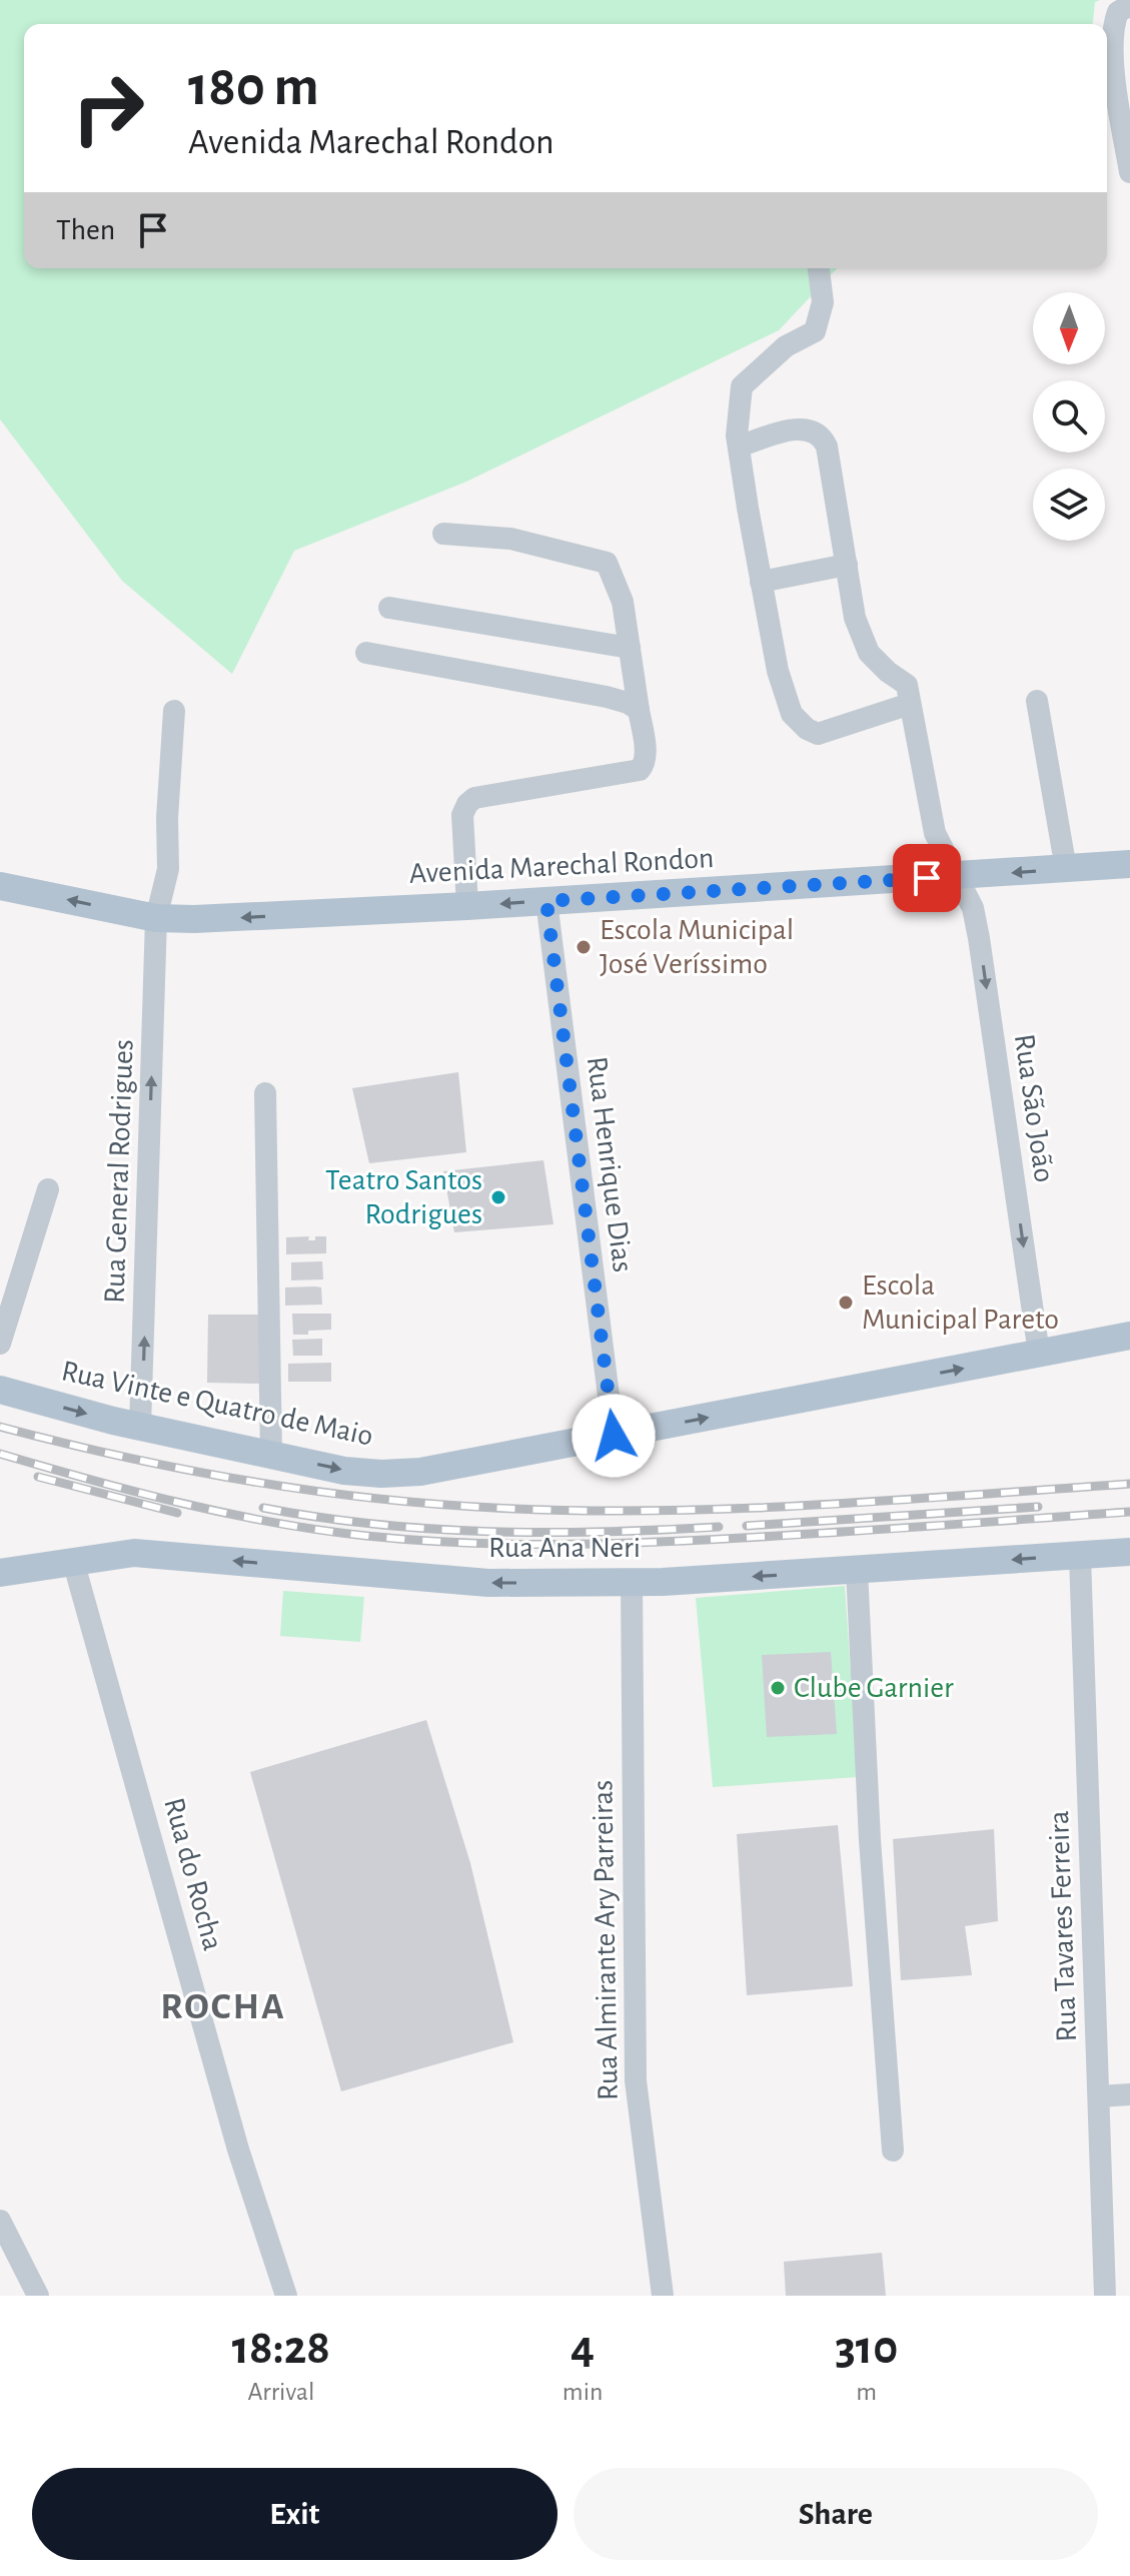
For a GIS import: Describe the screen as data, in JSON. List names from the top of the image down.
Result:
{
  "streets": {
    "main road": ["Avenida Marechal Rondon", "Rua Vinte e Quatro de Maio", "Rua Ana Neri"],
    "street": [
      "Rua São João",
      "Rua Henrique Dias",
      "Rua General Rodrigues",
      "Rua do Rocha",
      "Rua Tavares Ferreira",
      "Rua Almirante Ary Parreiras"
    ]
  },
  "crossings": [
    ["Avenida Marechal Rondon", "Rua São João"],
    ["Avenida Marechal Rondon", "Rua Henrique Dias"],
    ["Avenida Marechal Rondon", "Rua General Rodrigues"],
    ["Rua São João", "Rua Vinte e Quatro de Maio"],
    ["Rua Henrique Dias", "Rua Vinte e Quatro de Maio"],
    ["Rua General Rodrigues", "Rua Vinte e Quatro de Maio"],
    ["Rua Ana Neri", "Rua do Rocha"],
    ["Rua Ana Neri", "Rua Tavares Ferreira"],
    ["Rua Ana Neri", "Rua Almirante Ary Parreiras"]
  ],
  "one_way": [
    "Avenida Marechal Rondon",
    "Rua São João",
    "Rua Vinte e Quatro de Maio",
    "Rua Ana Neri"
  ],
  "districts": ["ROCHA"],
  "places": [
    "Escola Municipal José Veríssimo",
    "Teatro Santos Rodrigues",
    "Escola Municipal Pareto",
    "Clube Garnier"
  ],
  "north": "bottom",
  "page": {
    "turn": ["180 m", "Avenida Marechal Rondon"],
    "then": "Then",
    "eta": [
      "18:28",
      "Arrival",
      "4",
      "min",
      "310",
      "m"
    ],
    "buttons": ["Exit", "Share"]
  }
}
